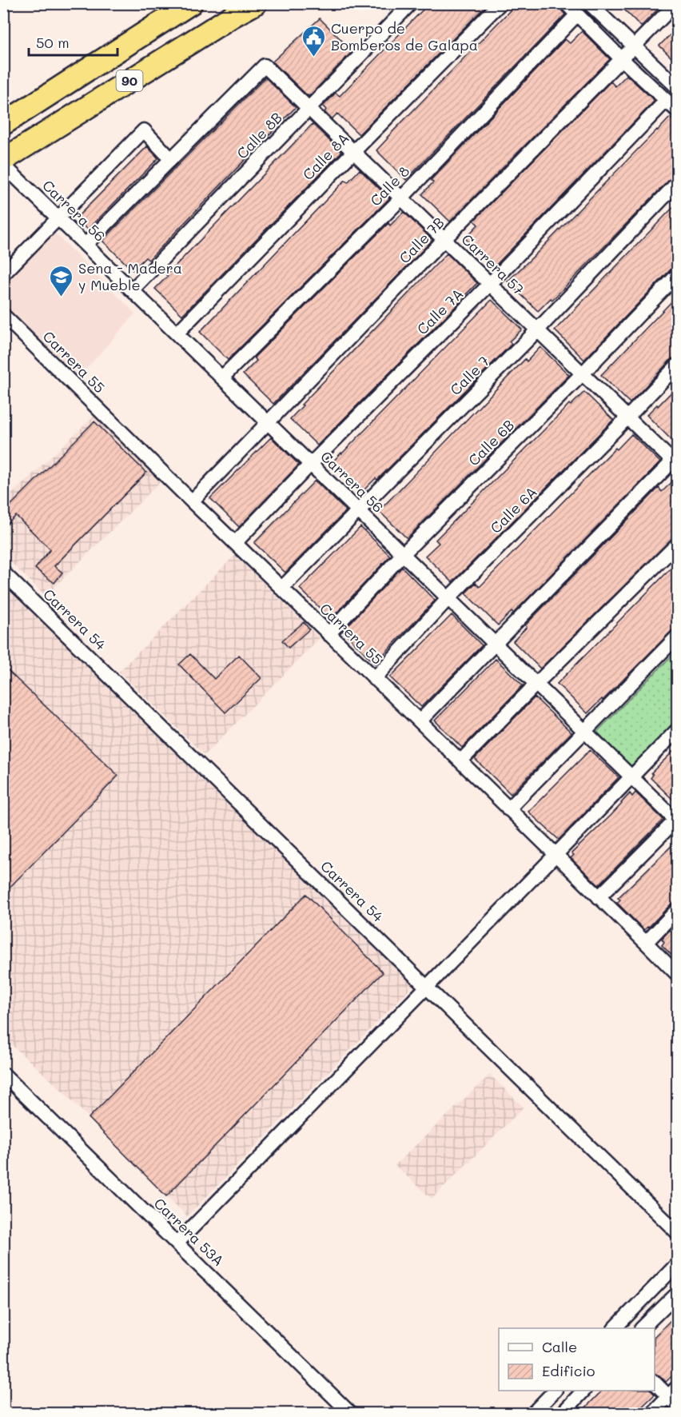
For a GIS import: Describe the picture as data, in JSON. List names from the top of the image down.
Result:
{
  "streets": {
    "highway": ["90"],
    "street": [
      "Calle 8B",
      "Calle 8A",
      "Calle 8",
      "Carrera 56",
      "Calle 7B",
      "Carrera 57",
      "Calle 7A",
      "Carrera 55",
      "Calle 7",
      "Calle 6B",
      "Calle 6A",
      "Carrera 54",
      "Carrera 53A"
    ]
  },
  "crossings": [
    ["Calle 8B", "Carrera 56"],
    ["Calle 8B", "Carrera 57"],
    ["Calle 8A", "Carrera 56"],
    ["Calle 8A", "Carrera 57"],
    ["Calle 8", "Carrera 56"],
    ["Calle 8", "Carrera 57"],
    ["Carrera 56", "Calle 7B"],
    ["Carrera 56", "Calle 7A"],
    ["Carrera 56", "Calle 7"],
    ["Carrera 56", "Calle 6B"],
    ["Carrera 56", "Calle 6A"],
    ["Calle 7B", "Carrera 57"],
    ["Calle 7B", "Carrera 55"],
    ["Carrera 57", "Calle 7A"],
    ["Carrera 57", "Calle 7"],
    ["Carrera 57", "Calle 6B"],
    ["Carrera 57", "Calle 6A"],
    ["Calle 7A", "Carrera 55"],
    ["Carrera 55", "Calle 7"],
    ["Carrera 55", "Calle 6B"],
    ["Carrera 55", "Calle 6A"]
  ],
  "places": {
    "public building": ["Cuerpo de Bomberos de Galapa"],
    "school or university": ["Sena - Madera y Mueble"]
  },
  "legend": ["Calle", "Edificio"],
  "scale_bar": "50 m"
}
